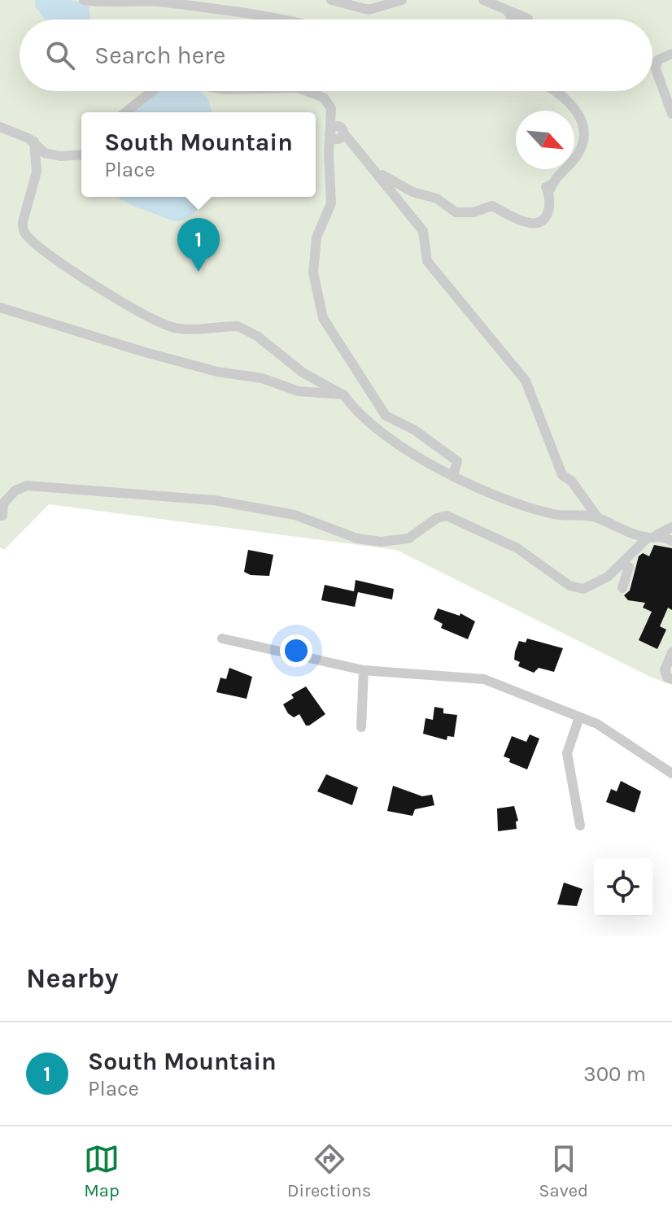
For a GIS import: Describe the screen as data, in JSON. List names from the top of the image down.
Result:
{
  "north": "bottom right",
  "page": {
    "search": "Search here",
    "popup": ["South Mountain", "Place"],
    "pins": "1",
    "heading": "Nearby",
    "list": [
      {
        "mark": "1",
        "name": "South Mountain",
        "note": "Place",
        "value": "300 m"
      }
    ],
    "nav": ["Map", "Directions", "Saved"]
  }
}
